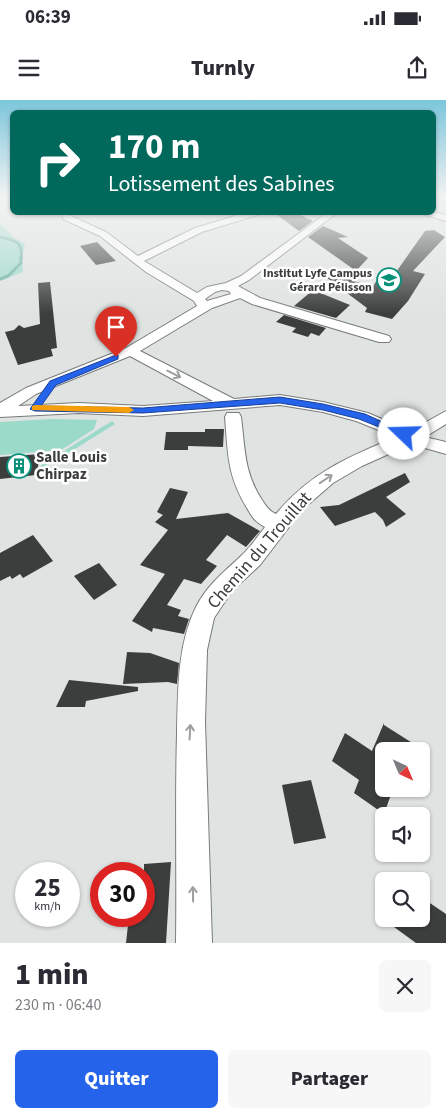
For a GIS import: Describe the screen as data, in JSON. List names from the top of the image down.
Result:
{
  "streets": {
    "street": ["Chemin du Trouillat"]
  },
  "one_way": ["Chemin du Trouillat"],
  "places": {
    "school or university": ["Institut Lyfe Campus Gérard Pélisson"],
    "building": ["Salle Louis Chirpaz"]
  },
  "north": "bottom right",
  "page": {
    "status": "06:39",
    "header": "Turnly",
    "turn": ["170 m", "Lotissement des Sabines"],
    "speed": "25 km/h",
    "limit": "30",
    "heading": ["1 min", "230 m · 06:40"],
    "buttons": ["Quitter", "Partager"]
  }
}
